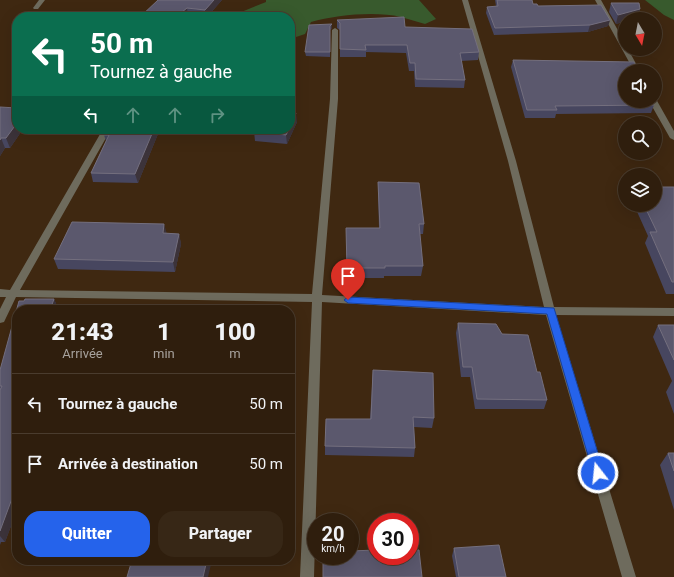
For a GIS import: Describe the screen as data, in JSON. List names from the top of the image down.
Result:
{
  "north": "bottom",
  "page": {
    "turn": ["50 m", "Tournez à gauche"],
    "eta": [
      "21:43",
      "Arrivée",
      "1",
      "min",
      "100",
      "m"
    ],
    "list": [
      {
        "name": "Tournez à gauche",
        "value": "50 m"
      },
      {
        "name": "Arrivée à destination",
        "value": "50 m"
      }
    ],
    "buttons": ["Quitter", "Partager"],
    "speed": "20 km/h",
    "limit": "30"
  }
}
